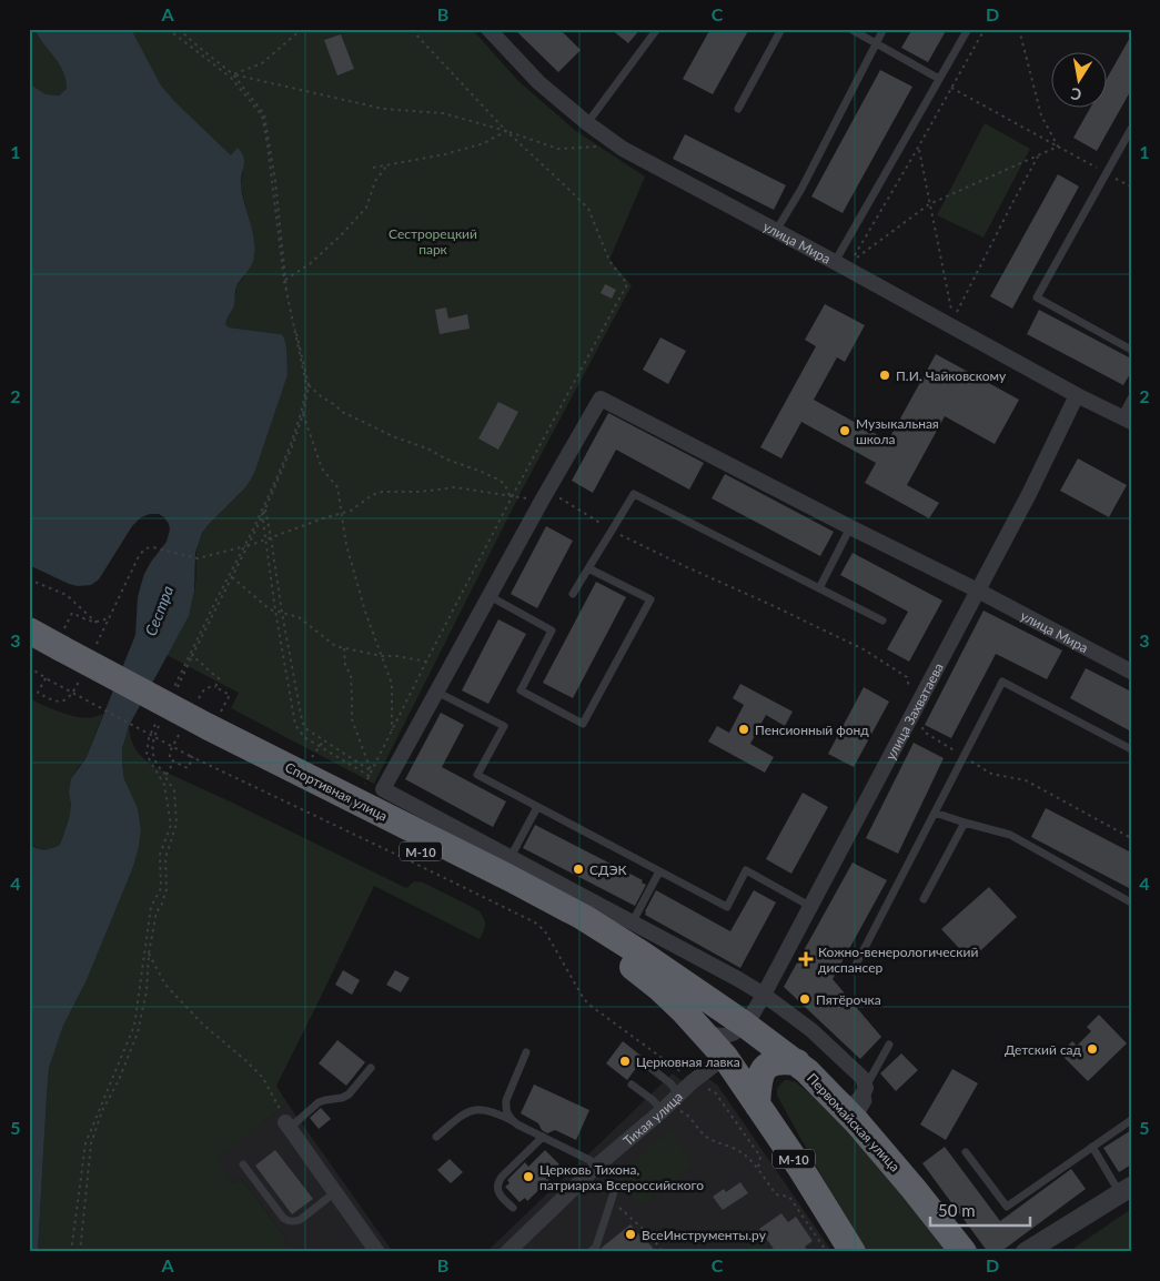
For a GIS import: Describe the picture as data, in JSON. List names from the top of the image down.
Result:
{
  "streets": {
    "highway": ["Спортивная улица", "М-10", "Первомайская улица"],
    "street": ["улица Мира", "улица Захватаева", "Тихая улица"]
  },
  "crossings": [
    ["улица Мира", "улица Захватаева"],
    ["улица Захватаева", "Первомайская улица"],
    ["Спортивная улица", "М-10"],
    ["Спортивная улица", "Первомайская улица"],
    ["М-10", "Тихая улица"],
    ["М-10", "Первомайская улица"]
  ],
  "water": ["Сестра"],
  "parks": ["Сестрорецкий парк"],
  "places": {
    "other": [
      "П.И. Чайковскому",
      "Музыкальная школа",
      "Пенсионный фонд",
      "СДЭК",
      "Пятёрочка",
      "Детский сад",
      "Церковная лавка",
      "Церковь Тихона, патриарха Всероссийского",
      "ВсеИнструменты.ру"
    ],
    "health": ["Кожно-венерологический диспансер"]
  },
  "scale_bar": "50 m",
  "north": "bottom",
  "grid": {
    "columns": [
      "A",
      "B",
      "C",
      "D"
    ],
    "rows": [
      "1",
      "2",
      "3",
      "4",
      "5"
    ]
  }
}
